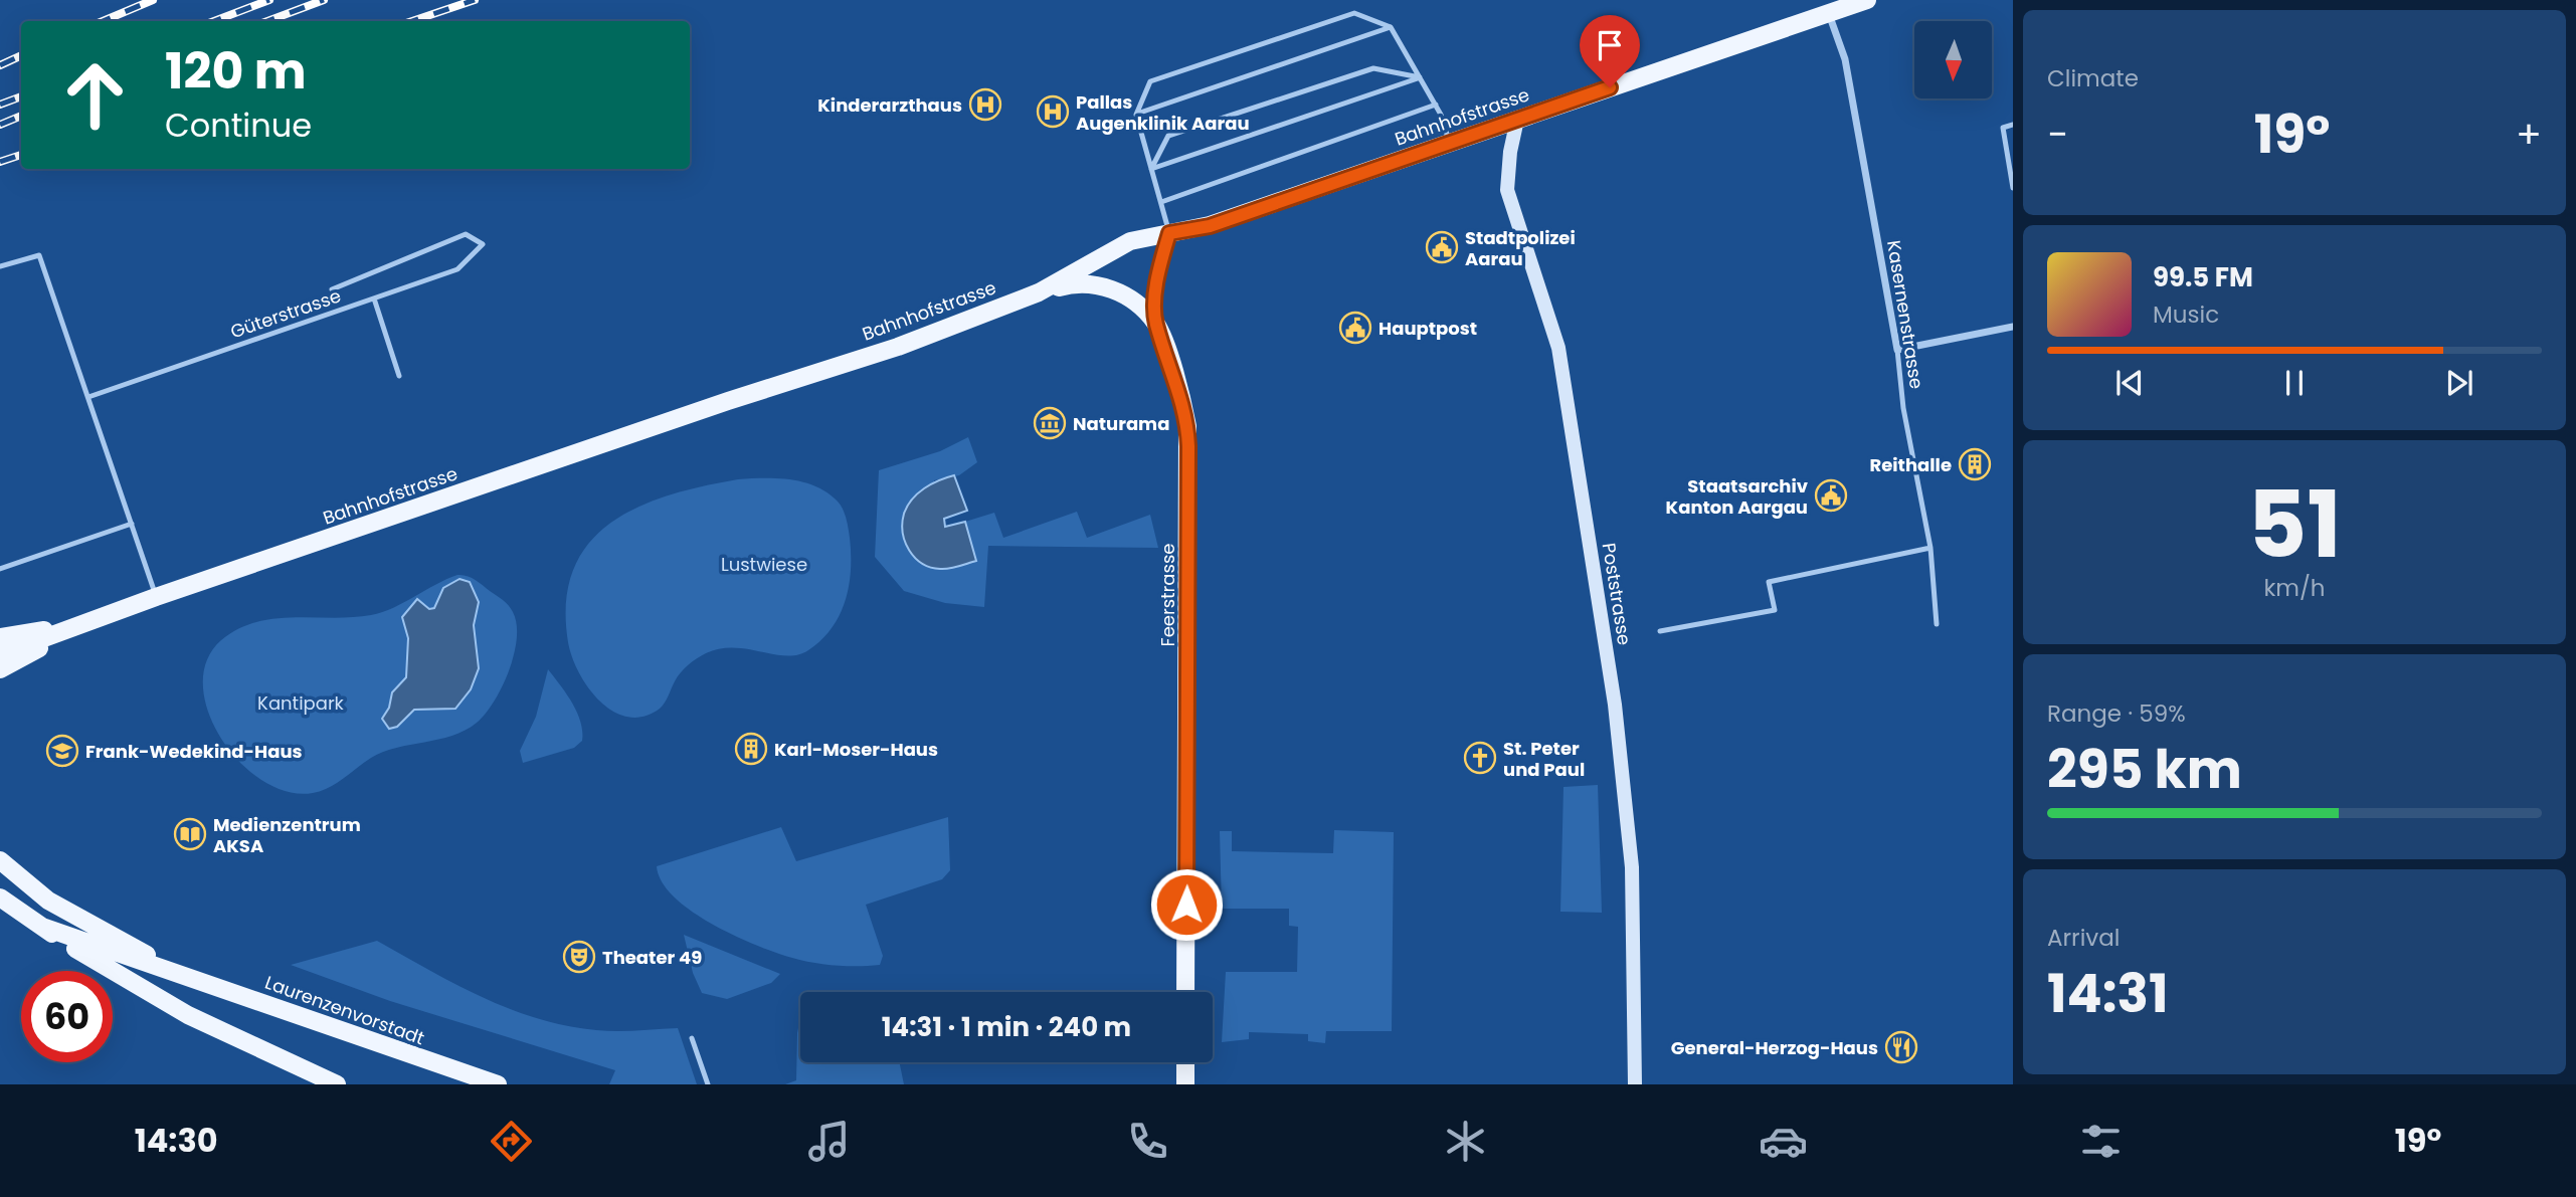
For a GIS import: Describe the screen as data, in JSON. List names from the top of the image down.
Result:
{
  "streets": {
    "main road": [
      "Bahnhofstrasse",
      "Poststrasse",
      "Feerstrasse",
      "Laurenzenvorstadt"
    ],
    "street": ["Kasernenstrasse"],
    "lane": ["Güterstrasse"]
  },
  "crossings": [
    ["Bahnhofstrasse", "Kasernenstrasse"],
    ["Bahnhofstrasse", "Poststrasse"],
    ["Bahnhofstrasse", "Feerstrasse"]
  ],
  "parks": ["Lustwiese", "Kantipark"],
  "places": {
    "hospital": ["Kinderarzthaus", "Pallas Augenklinik Aarau"],
    "public building": ["Stadtpolizei Aarau", "Hauptpost", "Staatsarchiv Kanton Aargau"],
    "museum": ["Naturama"],
    "building": ["Reithalle", "Karl-Moser-Haus"],
    "school or university": ["Frank-Wedekind-Haus"],
    "church": ["St. Peter und Paul"],
    "library": ["Medienzentrum AKSA"],
    "theatre": ["Theater 49"],
    "restaurant": ["General-Herzog-Haus"]
  },
  "north": "bottom",
  "page": {
    "tile": [
      "Climate",
      ["51", "km/h"],
      ["Range · 59%", "295 km"],
      ["Arrival", "14:31"]
    ],
    "turn": ["120 m", "Continue"],
    "heat": ["−", "19°", "+"],
    "song": ["99.5 FM", "Music"],
    "limit": "60",
    "trip": "14:31 · 1 min · 240 m",
    "tabs": ["14:30", "19°"]
  }
}
